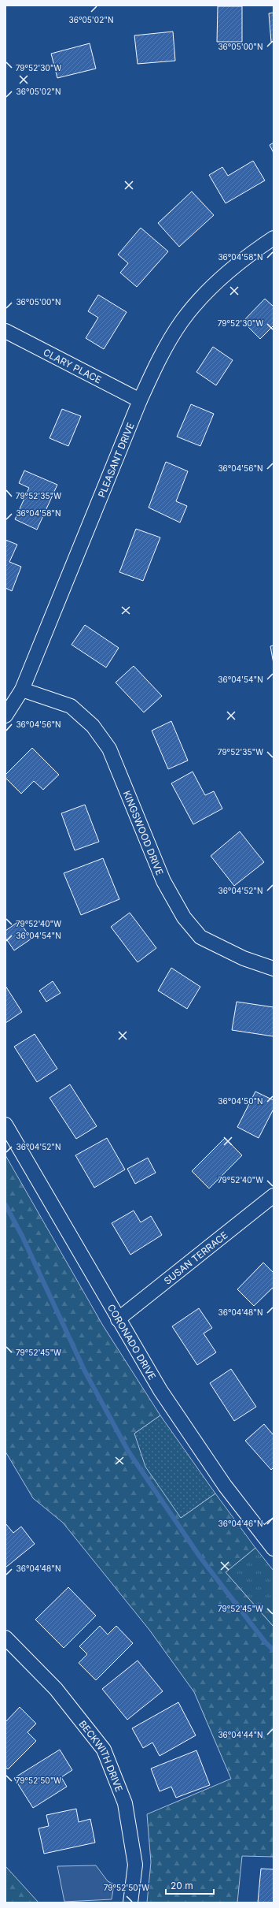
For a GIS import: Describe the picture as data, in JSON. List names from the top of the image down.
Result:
{
  "streets": {
    "street": [
      "CLARY PLACE",
      "PLEASANT DRIVE",
      "KINGSWOOD DRIVE",
      "SUSAN TERRACE",
      "CORONADO DRIVE",
      "BECKWITH DRIVE"
    ]
  },
  "crossings": [
    ["CLARY PLACE", "PLEASANT DRIVE"],
    ["PLEASANT DRIVE", "KINGSWOOD DRIVE"],
    ["SUSAN TERRACE", "CORONADO DRIVE"]
  ],
  "scale_bar": "20 m",
  "coordinates": [
    "36°05'02\"N",
    "36°05'00\"N",
    "79°52'30\"W",
    "36°04'58\"N",
    "36°04'56\"N",
    "79°52'35\"W",
    "36°04'54\"N",
    "36°04'52\"N",
    "79°52'40\"W",
    "36°04'50\"N",
    "36°04'48\"N",
    "79°52'45\"W",
    "36°04'46\"N",
    "36°04'44\"N",
    "79°52'50\"W"
  ]
}
